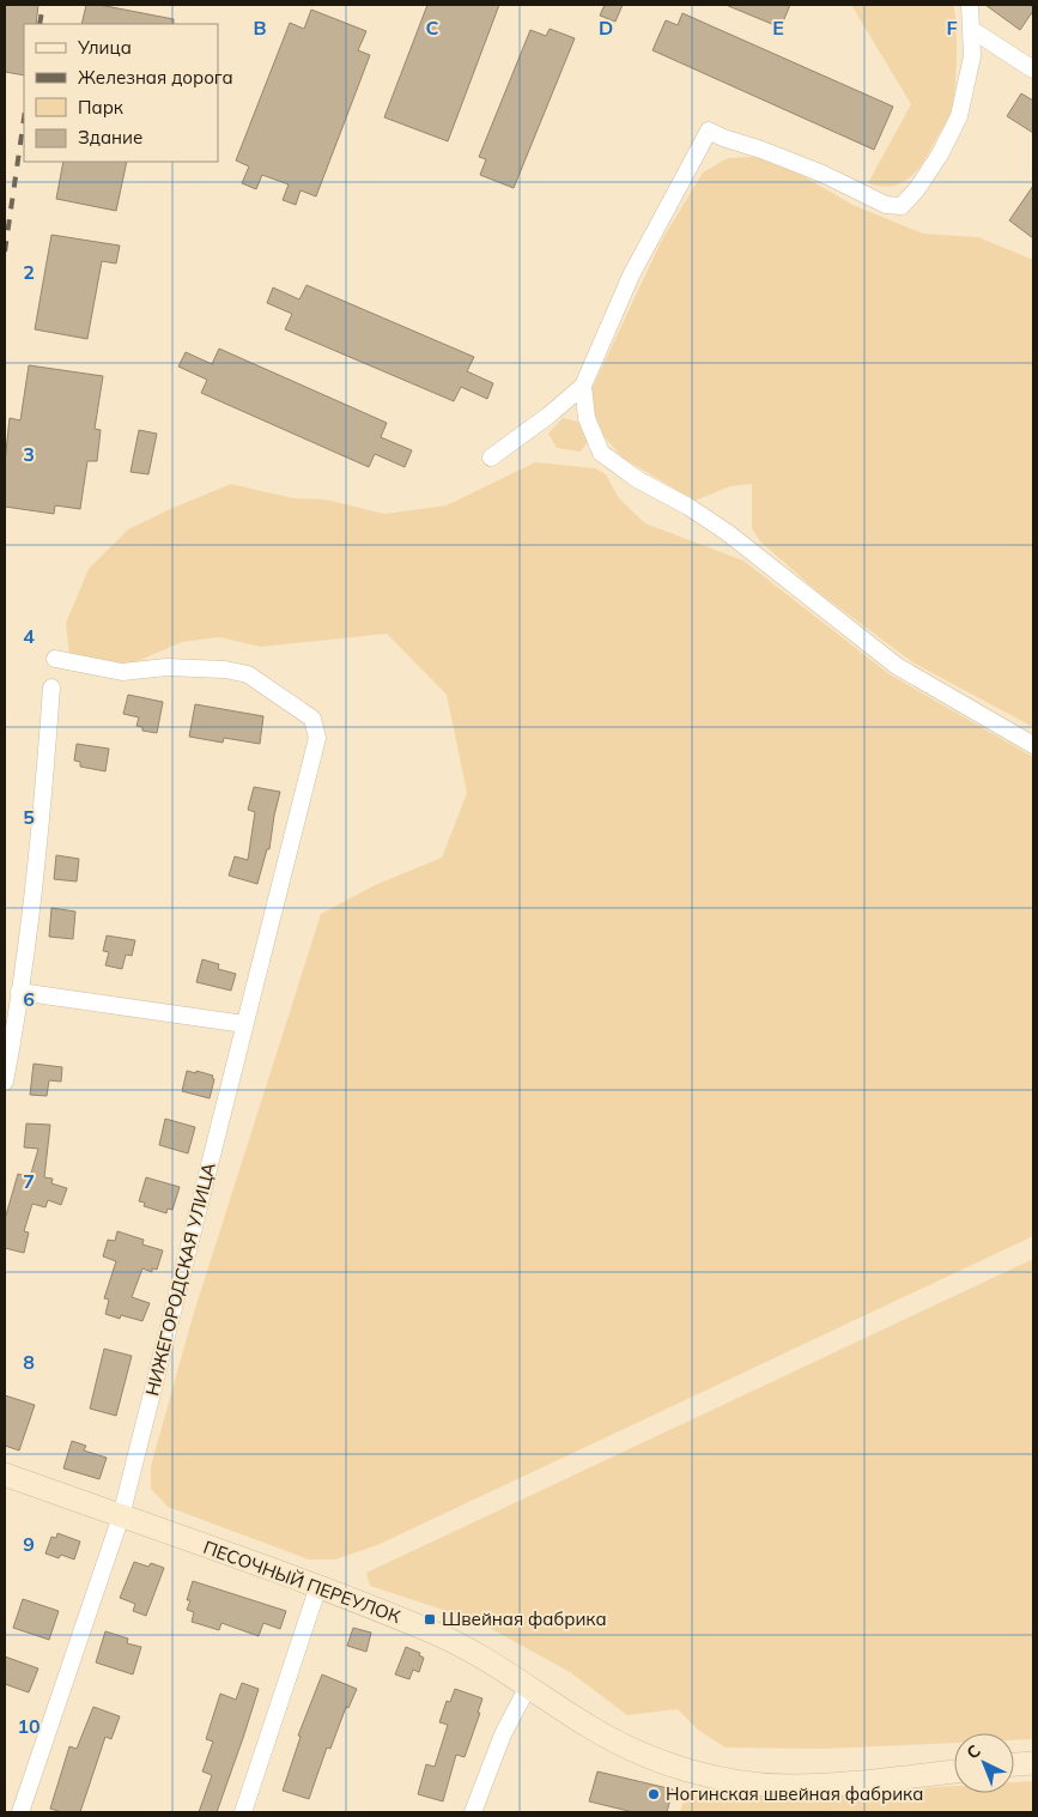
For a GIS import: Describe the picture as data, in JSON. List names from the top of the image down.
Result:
{
  "streets": {
    "main road": ["ПЕСОЧНЫЙ ПЕРЕУЛОК"],
    "street": ["НИЖЕГОРОДСКАЯ УЛИЦА"]
  },
  "crossings": [
    ["НИЖЕГОРОДСКАЯ УЛИЦА", "ПЕСОЧНЫЙ ПЕРЕУЛОК"]
  ],
  "places": {
    "transit": ["Швейная фабрика"],
    "other": ["Ногинская швейная фабрика"]
  },
  "legend": [
    "Улица",
    "Железная дорога",
    "Парк",
    "Здание"
  ],
  "north": "top left",
  "grid": {
    "columns": [
      "B",
      "C",
      "D",
      "E",
      "F"
    ],
    "rows": [
      "2",
      "3",
      "4",
      "5",
      "6",
      "7",
      "8",
      "9",
      "10"
    ]
  }
}
